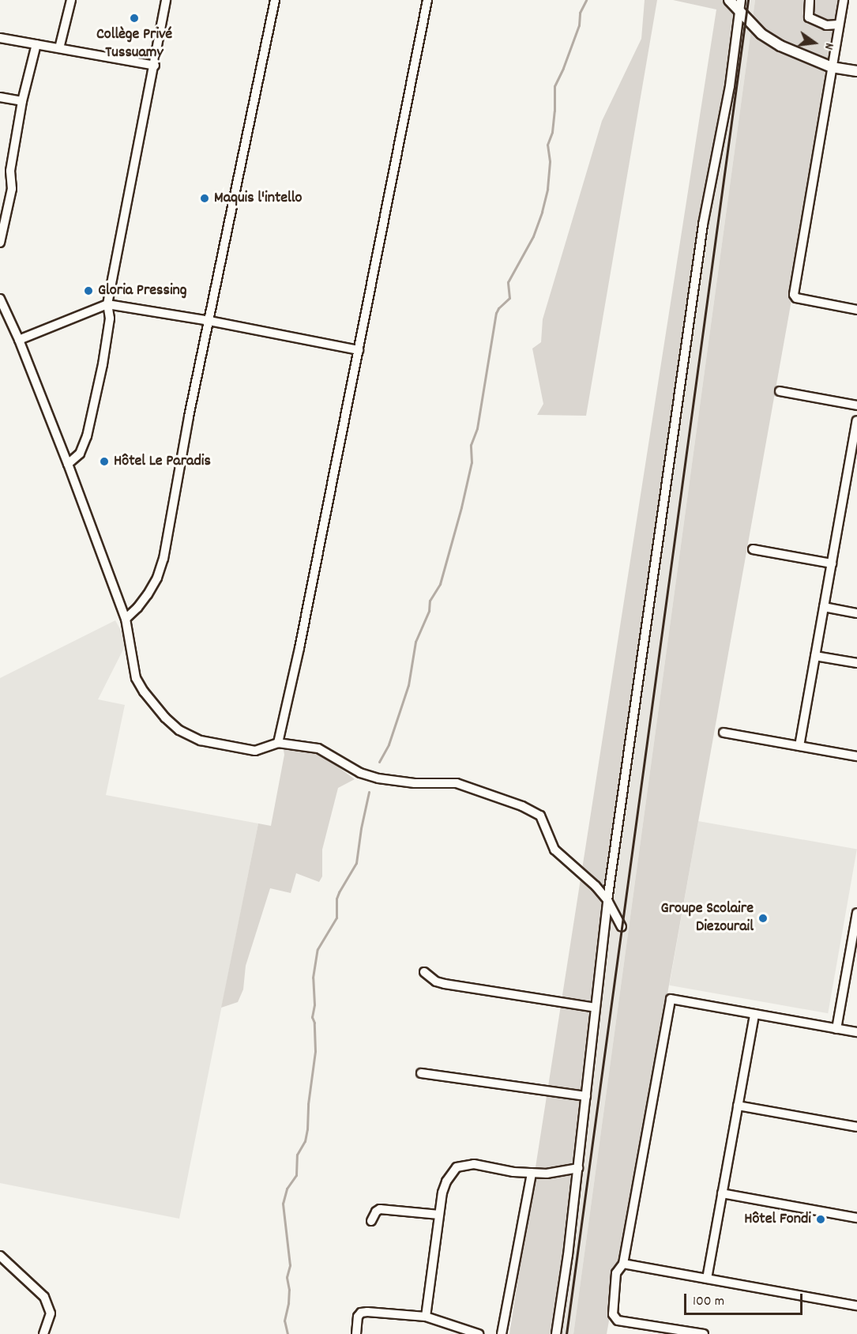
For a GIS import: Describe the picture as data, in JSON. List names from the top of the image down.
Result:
{
  "places": [
    "Collège Privé Tussuamy",
    "Maquis l'intello",
    "Gloria Pressing",
    "Hôtel Le Paradis",
    "Groupe Scolaire Diezourail",
    "Hôtel Fondi"
  ],
  "scale_bar": "100 m",
  "north": "right"
}
